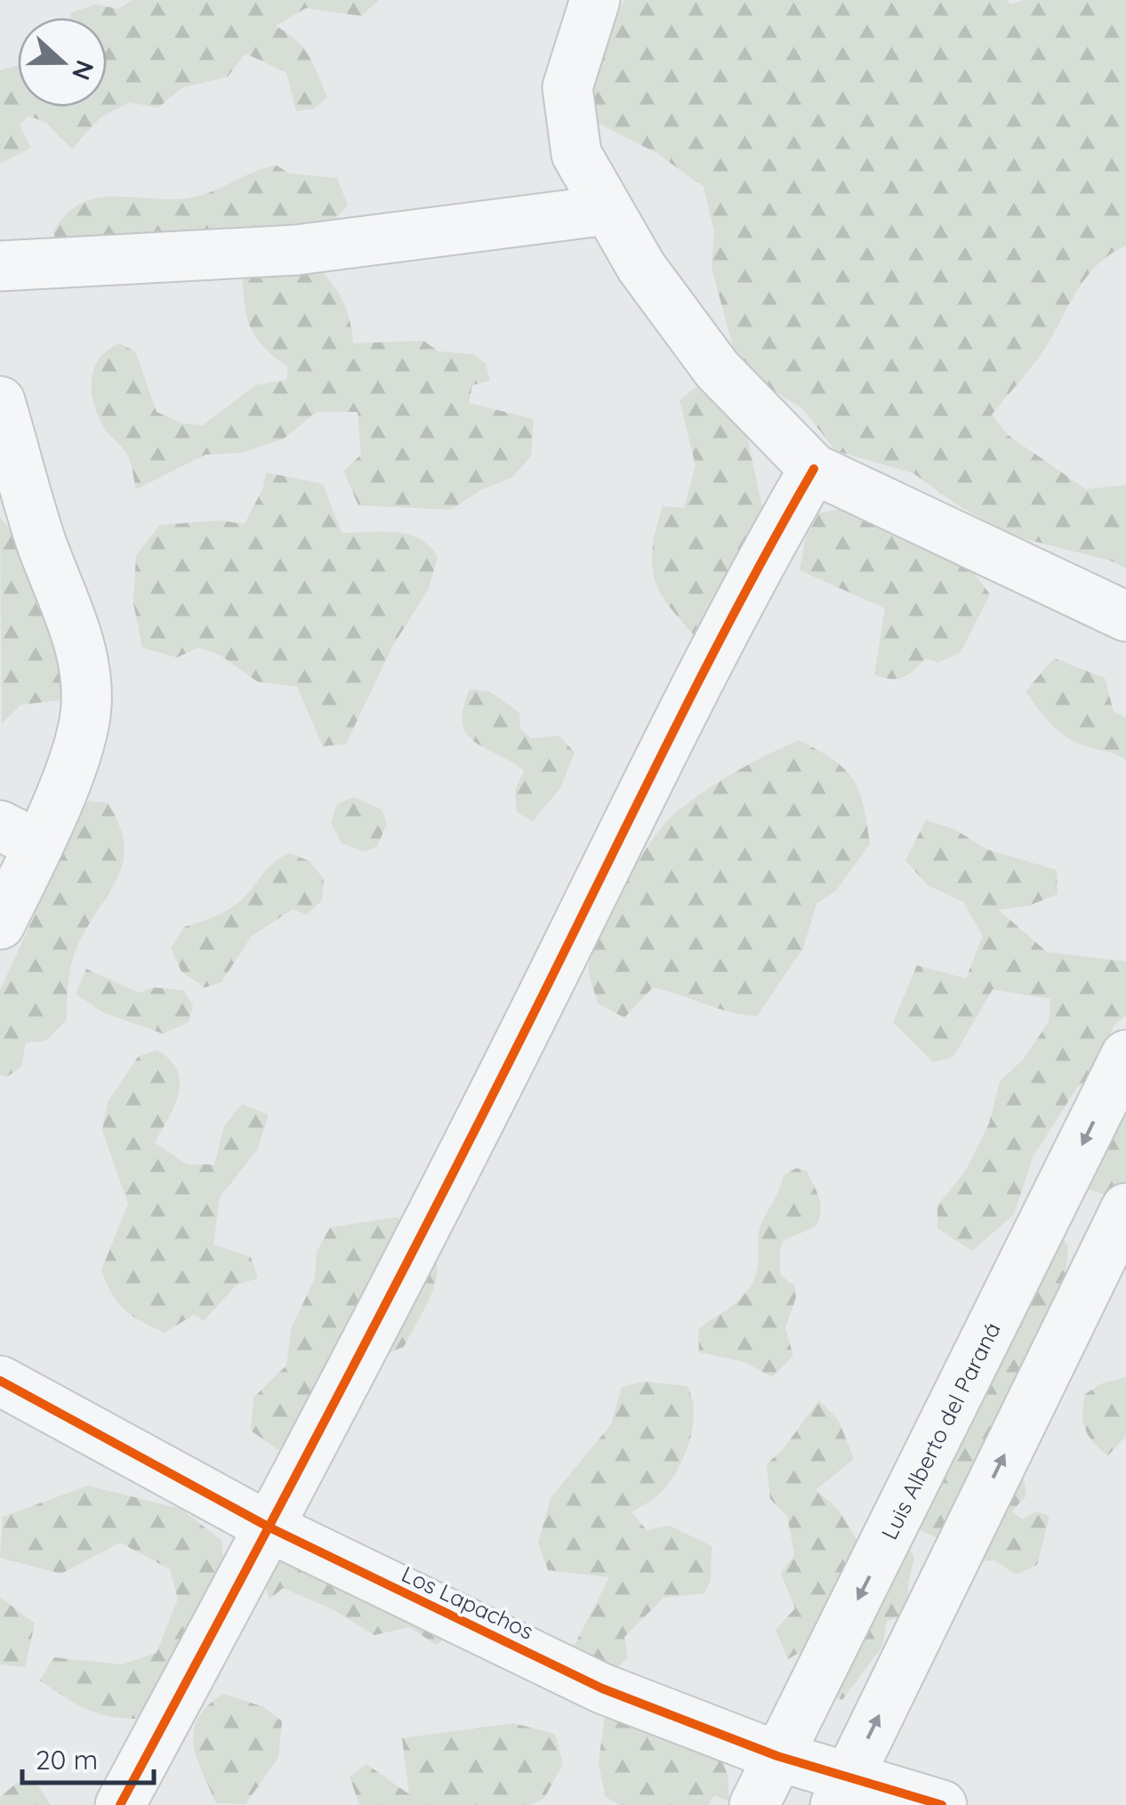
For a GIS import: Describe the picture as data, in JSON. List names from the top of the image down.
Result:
{
  "streets": {
    "street": ["Luis Alberto del Paraná", "Los Lapachos"]
  },
  "crossings": [
    ["Luis Alberto del Paraná", "Los Lapachos"]
  ],
  "scale_bar": "20 m",
  "north": "right"
}
